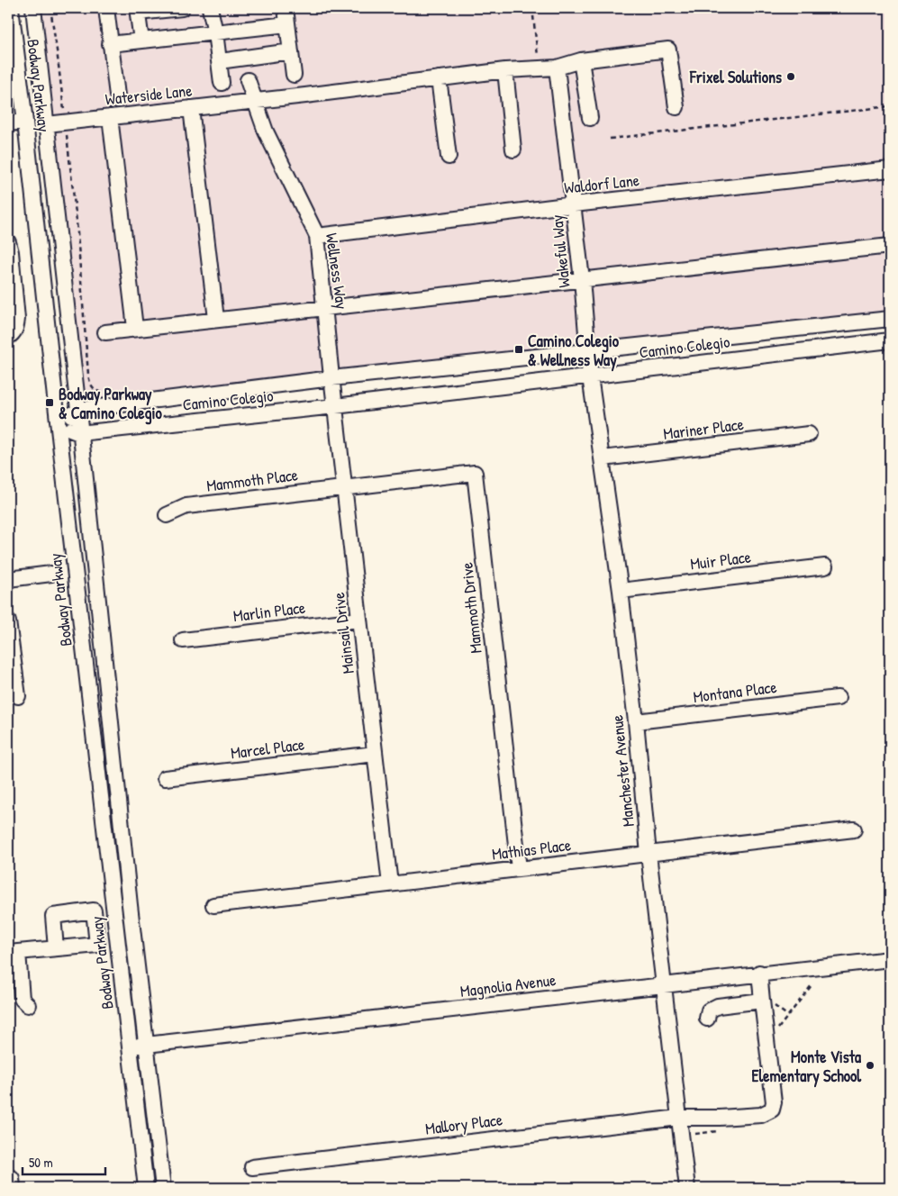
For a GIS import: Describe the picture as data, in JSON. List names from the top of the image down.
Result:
{
  "streets": {
    "street": [
      "Bodway Parkway",
      "Waterside Lane",
      "Waldorf Lane",
      "Wakeful Way",
      "Wellness Way",
      "Camino Colegio",
      "Mariner Place",
      "Mammoth Place",
      "Muir Place",
      "Mammoth Drive",
      "Marlin Place",
      "Mainsail Drive",
      "Montana Place",
      "Marcel Place",
      "Manchester Avenue",
      "Mathias Place",
      "Magnolia Avenue",
      "Mallory Place"
    ]
  },
  "crossings": [
    ["Bodway Parkway", "Waterside Lane"],
    ["Bodway Parkway", "Camino Colegio"],
    ["Bodway Parkway", "Magnolia Avenue"],
    ["Waterside Lane", "Wakeful Way"],
    ["Waterside Lane", "Wellness Way"],
    ["Waldorf Lane", "Wakeful Way"],
    ["Waldorf Lane", "Wellness Way"],
    ["Wakeful Way", "Camino Colegio"],
    ["Wakeful Way", "Manchester Avenue"],
    ["Wellness Way", "Camino Colegio"],
    ["Wellness Way", "Mainsail Drive"],
    ["Camino Colegio", "Mainsail Drive"],
    ["Camino Colegio", "Manchester Avenue"],
    ["Mariner Place", "Manchester Avenue"],
    ["Mammoth Place", "Mammoth Drive"],
    ["Mammoth Place", "Mainsail Drive"],
    ["Muir Place", "Manchester Avenue"],
    ["Mammoth Drive", "Mainsail Drive"],
    ["Mammoth Drive", "Mathias Place"],
    ["Marlin Place", "Mainsail Drive"],
    ["Mainsail Drive", "Marcel Place"],
    ["Mainsail Drive", "Mathias Place"],
    ["Montana Place", "Manchester Avenue"],
    ["Manchester Avenue", "Mathias Place"],
    ["Manchester Avenue", "Magnolia Avenue"],
    ["Manchester Avenue", "Mallory Place"]
  ],
  "places": {
    "other": ["Frixel Solutions", "Monte Vista Elementary School"],
    "transit": ["Camino Colegio & Wellness Way", "Bodway Parkway & Camino Colegio"]
  },
  "scale_bar": "50 m"
}
